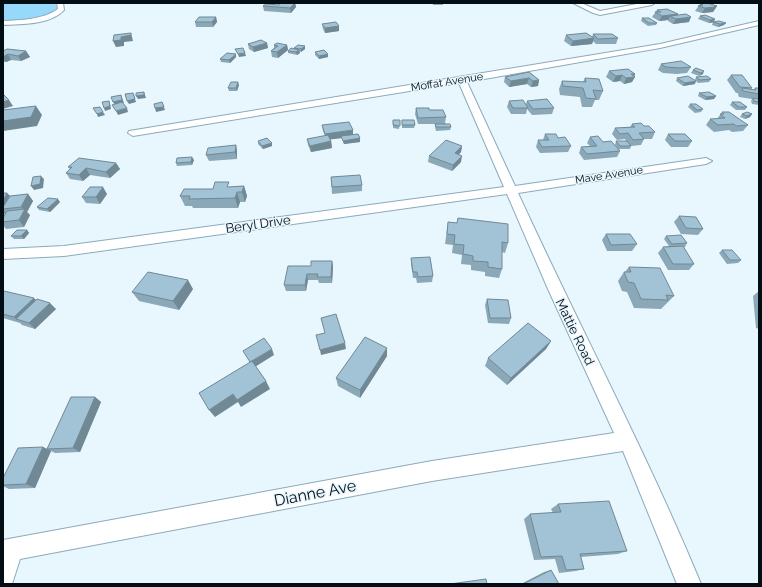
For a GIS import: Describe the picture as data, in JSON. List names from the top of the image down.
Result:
{
  "streets": {
    "street": [
      "Moffat Avenue",
      "Mave Avenue",
      "Beryl Drive",
      "Mattie Road",
      "Dianne Ave"
    ]
  },
  "crossings": [
    ["Moffat Avenue", "Mattie Road"],
    ["Mave Avenue", "Beryl Drive"],
    ["Mave Avenue", "Mattie Road"],
    ["Beryl Drive", "Mattie Road"],
    ["Mattie Road", "Dianne Ave"]
  ]
}
